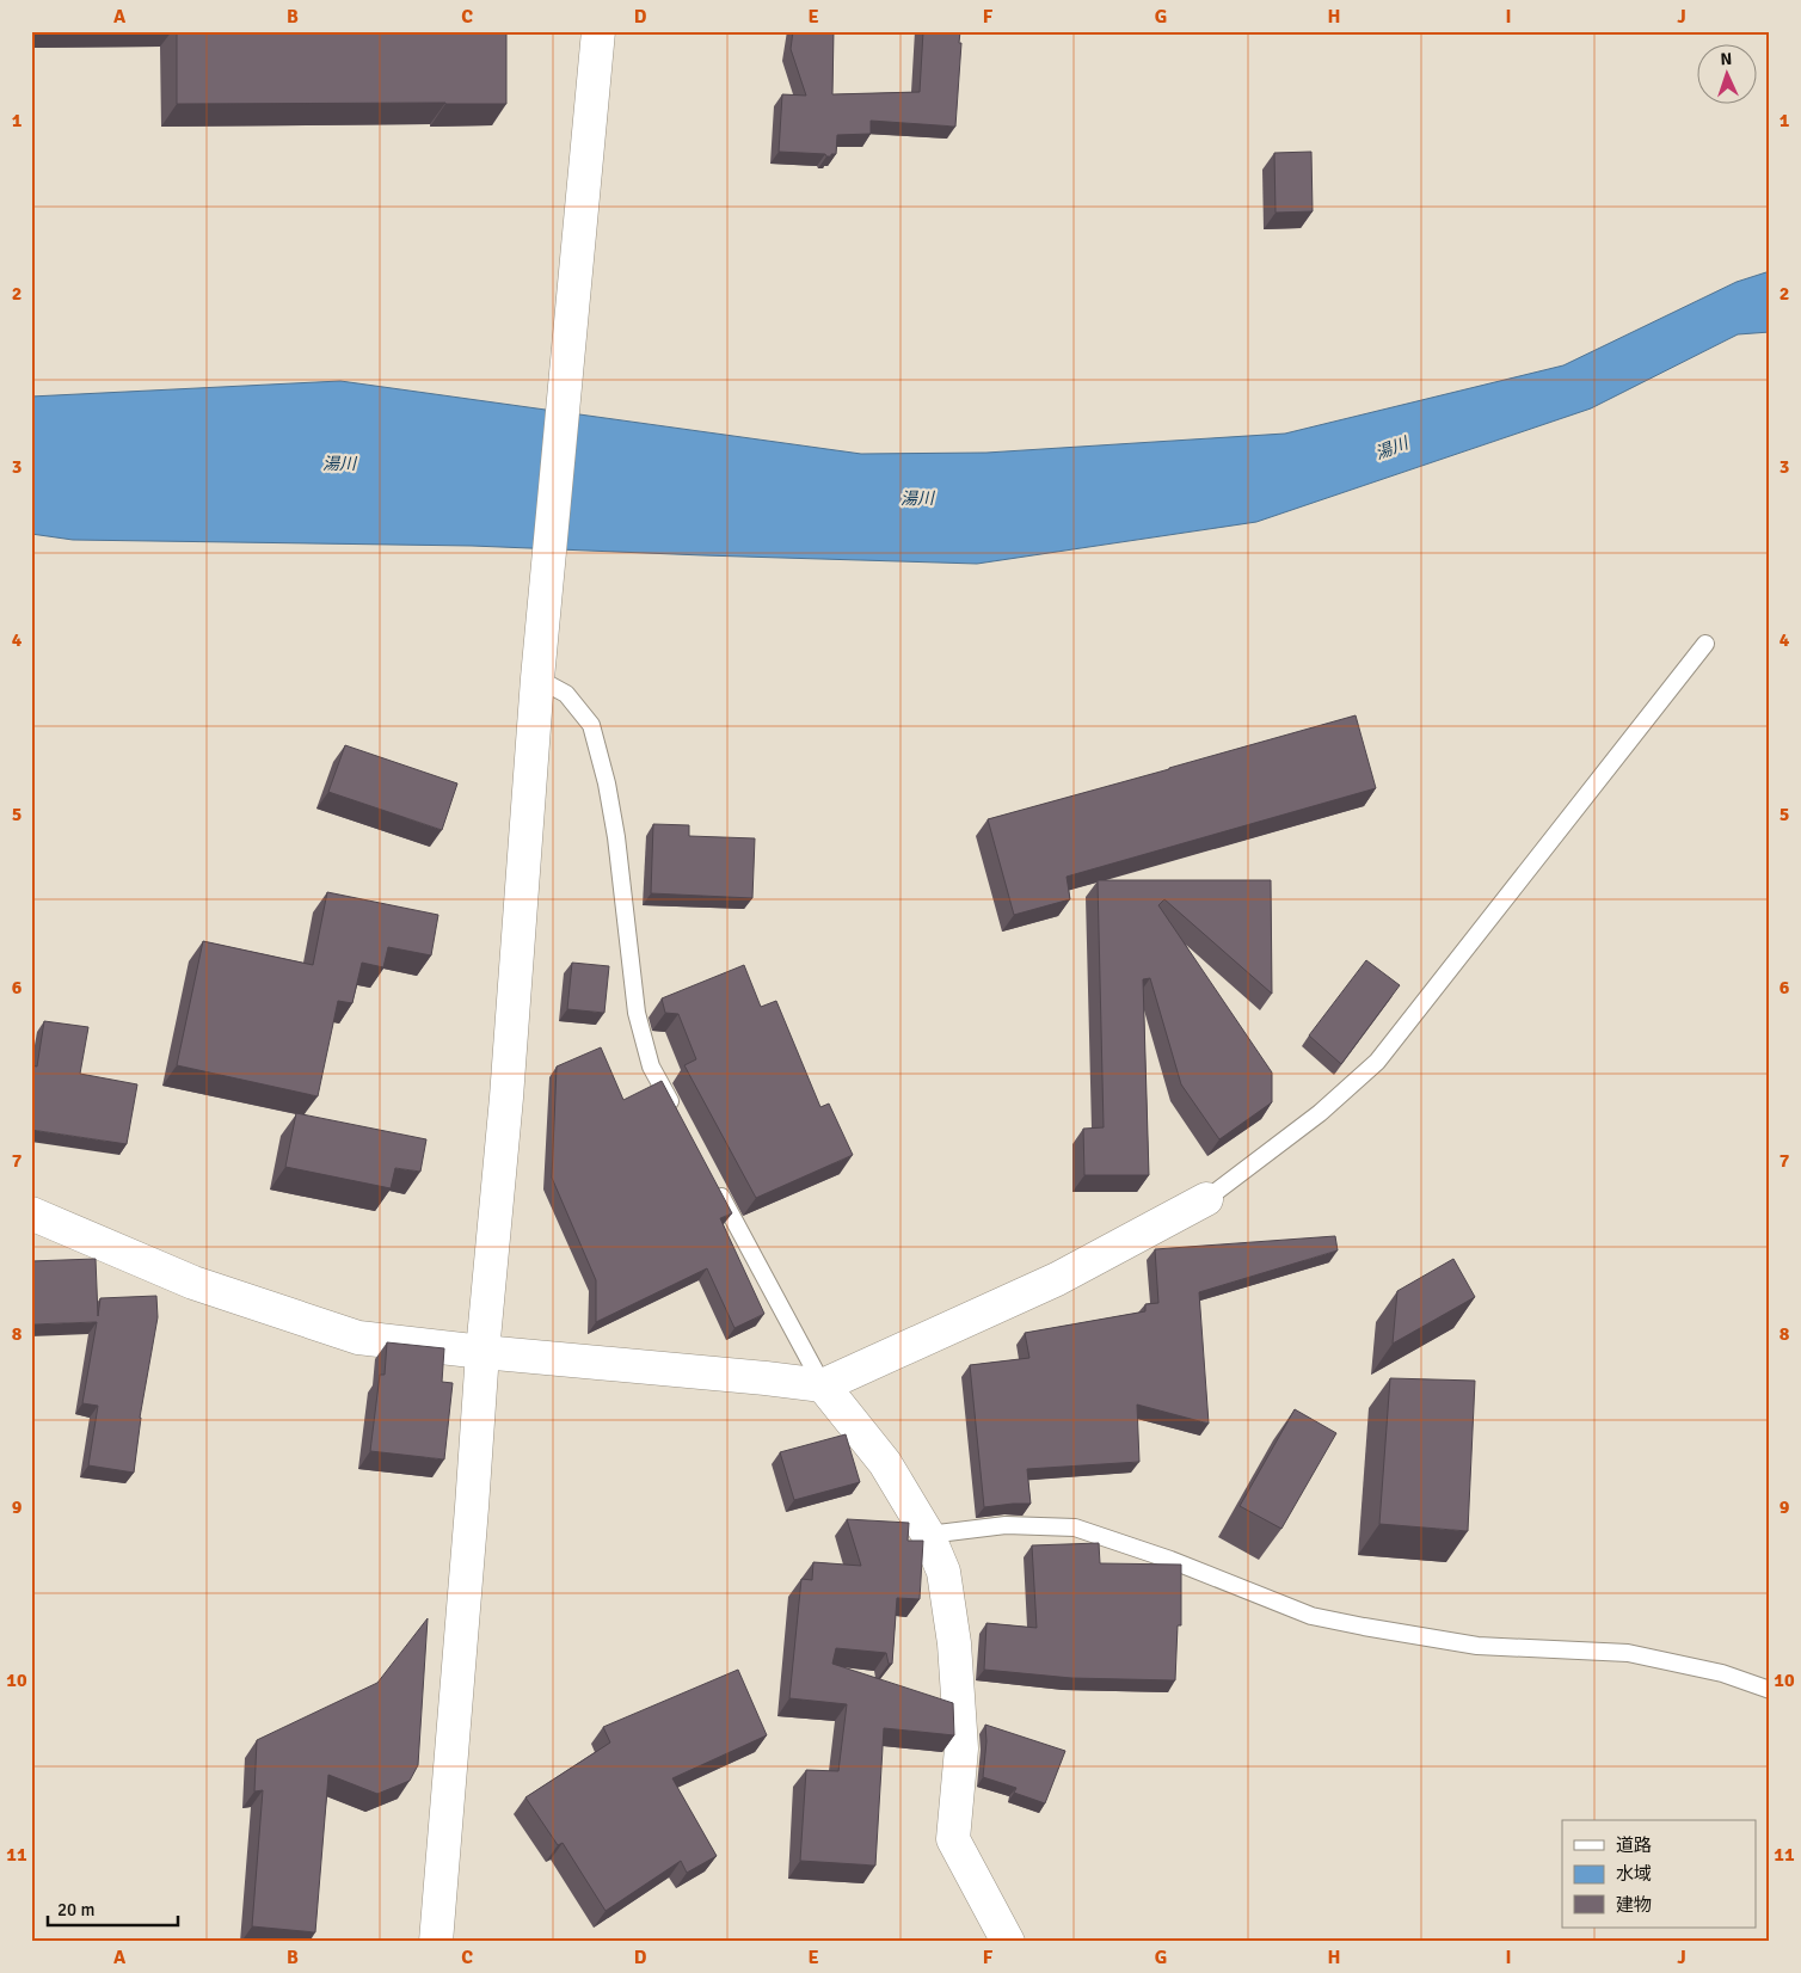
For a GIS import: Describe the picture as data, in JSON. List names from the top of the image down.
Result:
{
  "water": ["湯川"],
  "legend": ["道路", "水域", "建物"],
  "scale_bar": "20 m",
  "north": "top",
  "grid": {
    "columns": [
      "A",
      "B",
      "C",
      "D",
      "E",
      "F",
      "G",
      "H",
      "I",
      "J"
    ],
    "rows": [
      "1",
      "2",
      "3",
      "4",
      "5",
      "6",
      "7",
      "8",
      "9",
      "10",
      "11"
    ]
  }
}
